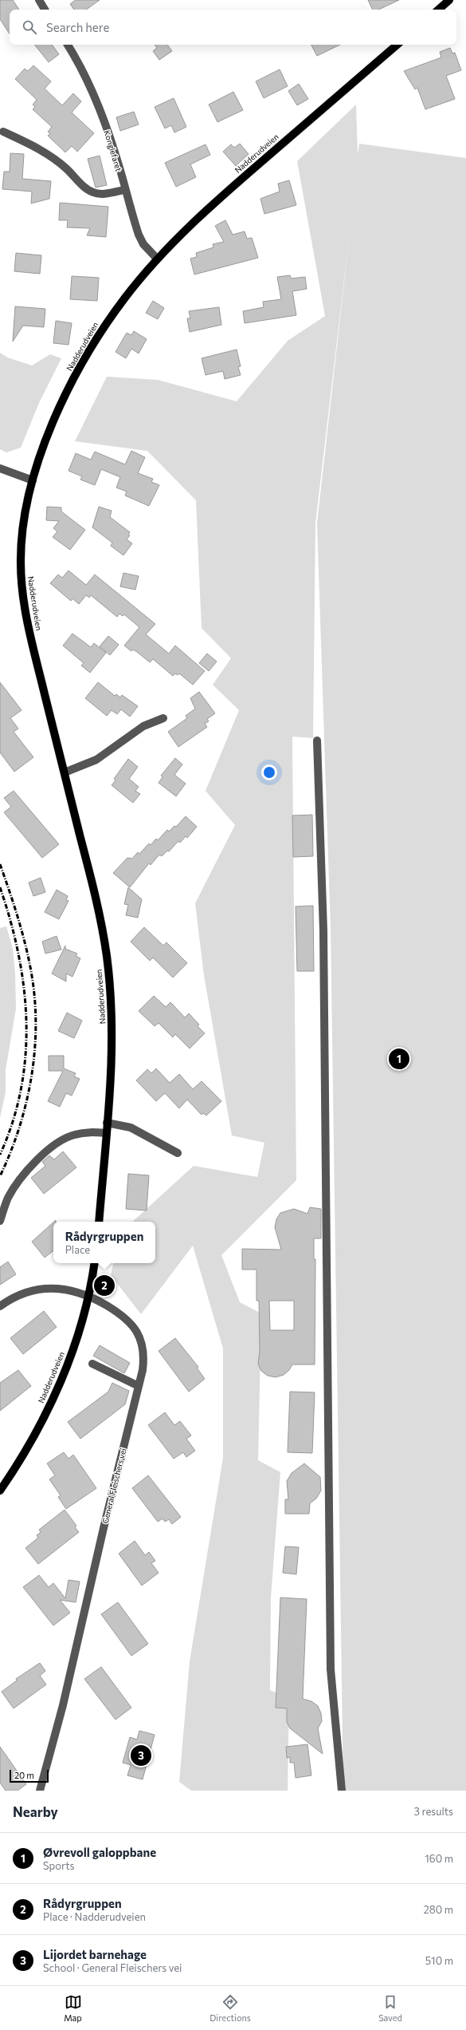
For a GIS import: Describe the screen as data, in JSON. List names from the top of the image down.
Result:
{
  "streets": {
    "main road": ["Nadderudveien"],
    "street": ["Konglefaret", "General Fleischers vei"]
  },
  "crossings": [
    ["Konglefaret", "Nadderudveien"],
    ["Nadderudveien", "General Fleischers vei"]
  ],
  "scale_bar": "20 m",
  "page": {
    "search": "Search here",
    "pins": ["1", "2", "3"],
    "popup": ["Rådyrgruppen", "Place"],
    "scale": "20 m",
    "heading": ["Nearby", "3 results"],
    "list": [
      {
        "mark": "1",
        "name": "Øvrevoll galoppbane",
        "note": "Sports",
        "value": "160 m"
      },
      {
        "mark": "2",
        "name": "Rådyrgruppen",
        "note": "Place · Nadderudveien",
        "value": "280 m"
      },
      {
        "mark": "3",
        "name": "Lijordet barnehage",
        "note": "School · General Fleischers vei",
        "value": "510 m"
      }
    ],
    "nav": ["Map", "Directions", "Saved"]
  }
}
